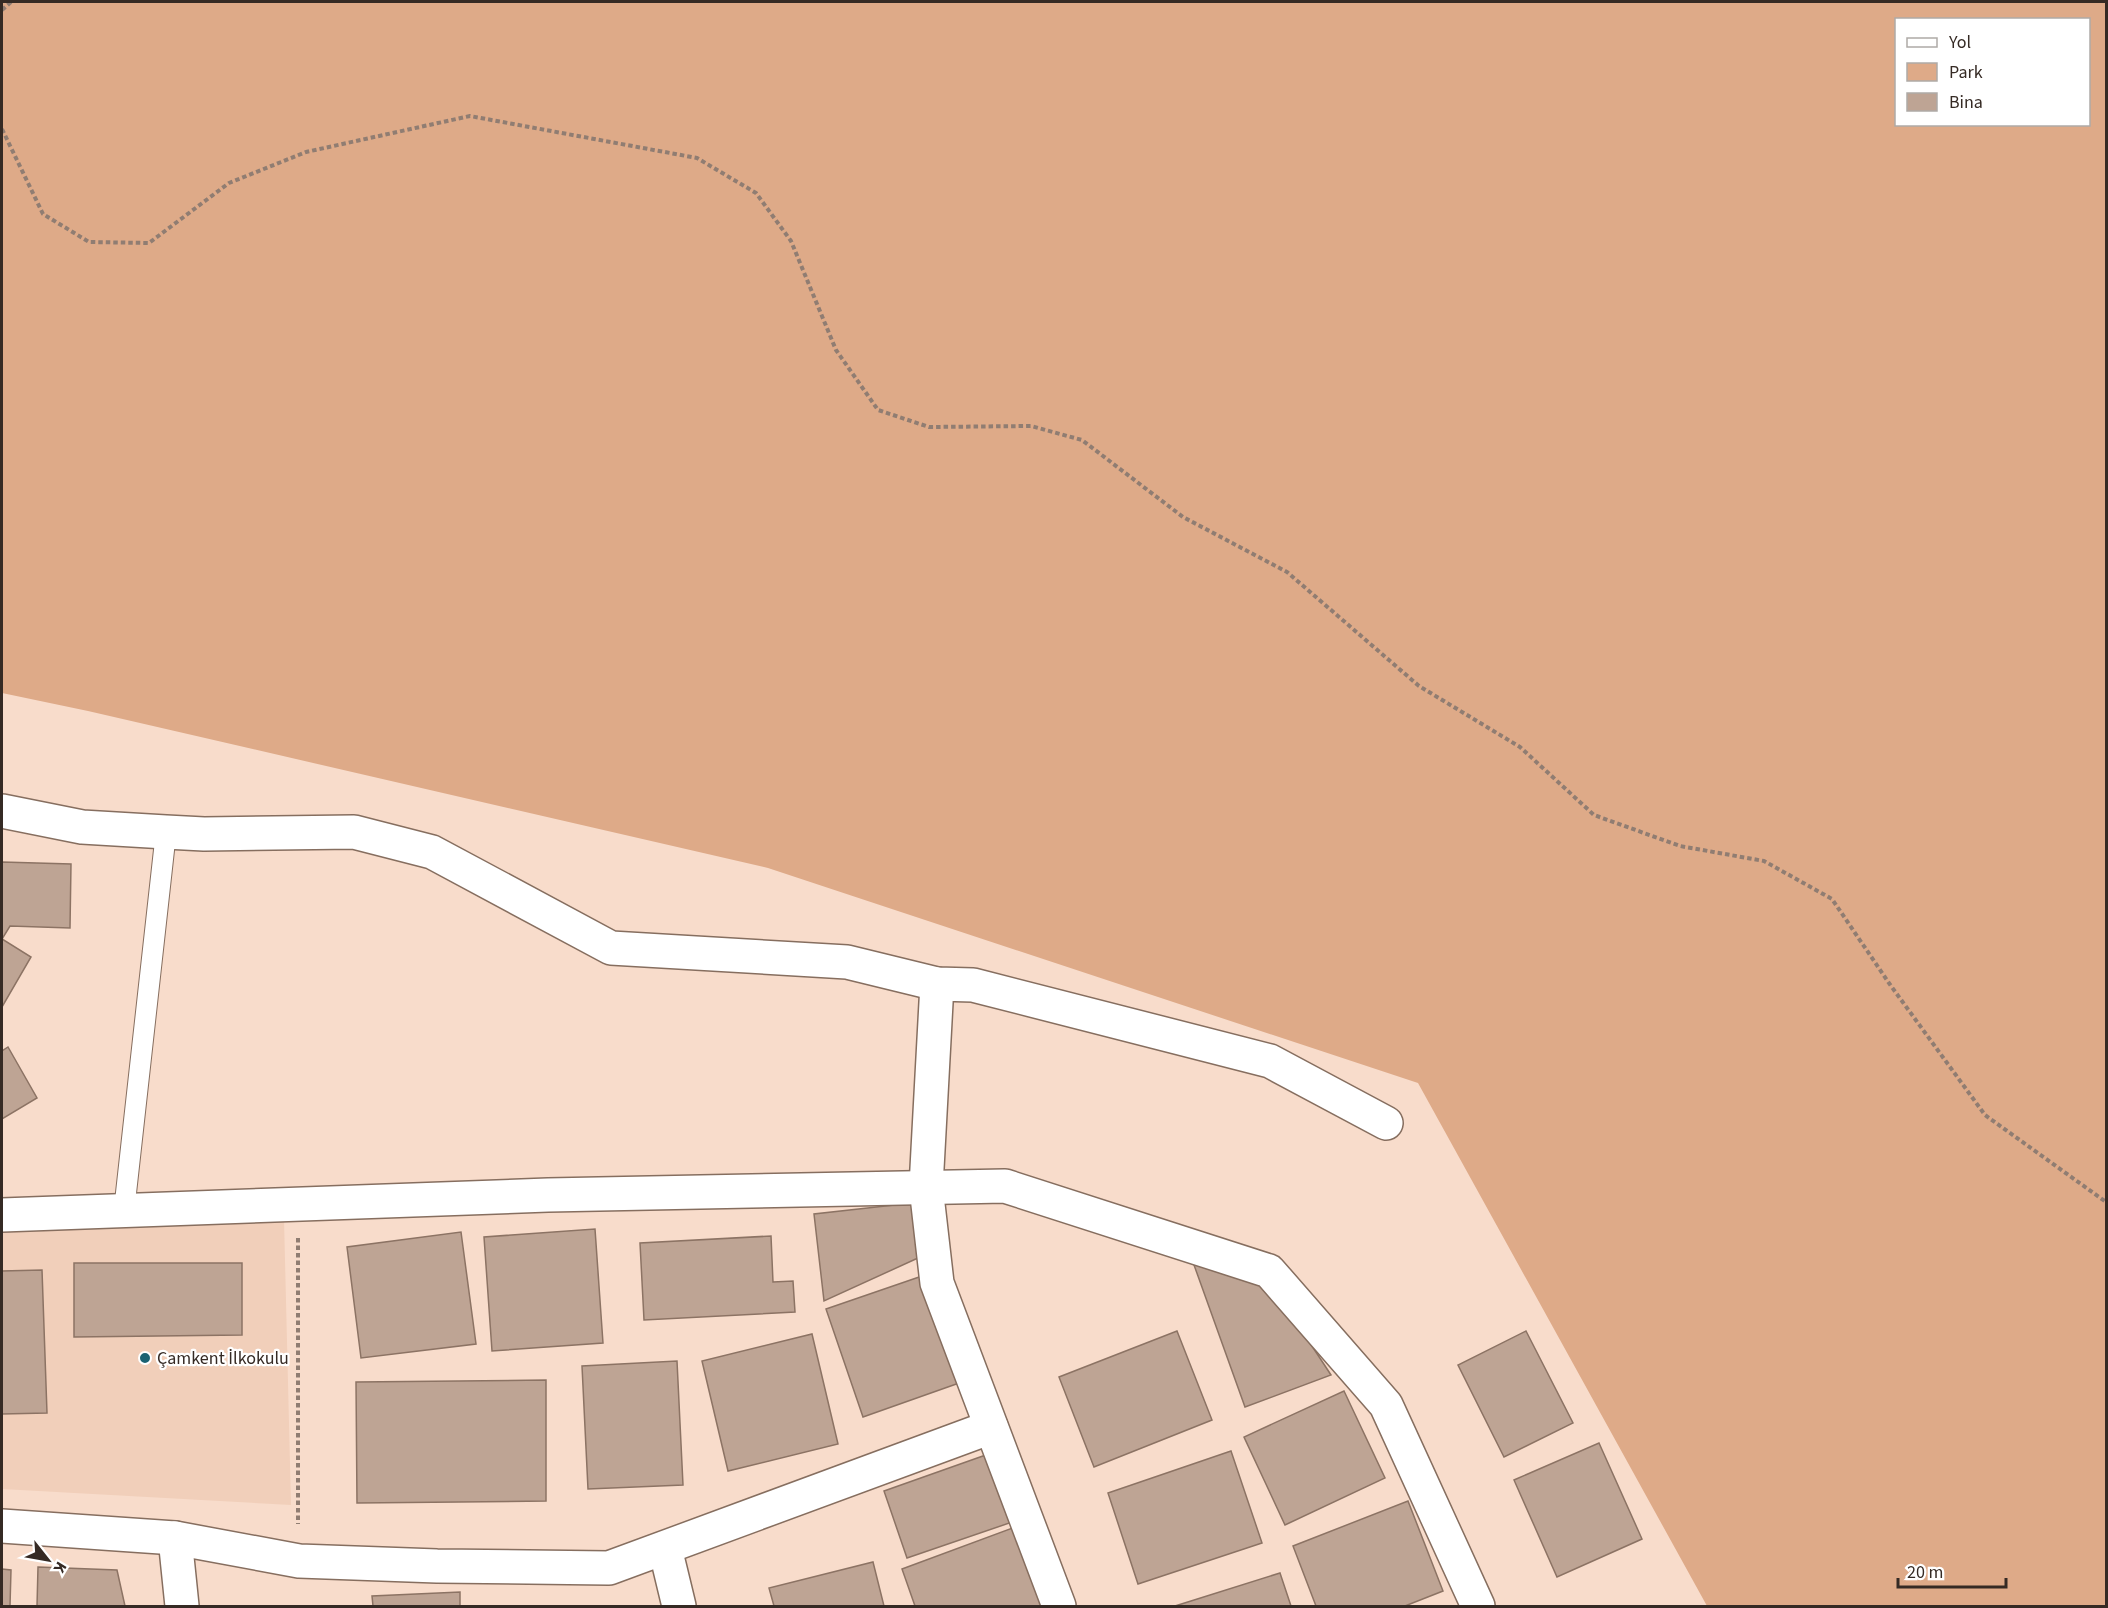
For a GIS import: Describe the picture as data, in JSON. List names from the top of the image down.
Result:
{
  "places": ["Çamkent İlkokulu"],
  "legend": ["Yol", "Park", "Bina"],
  "scale_bar": "20 m",
  "north": "bottom right"
}
